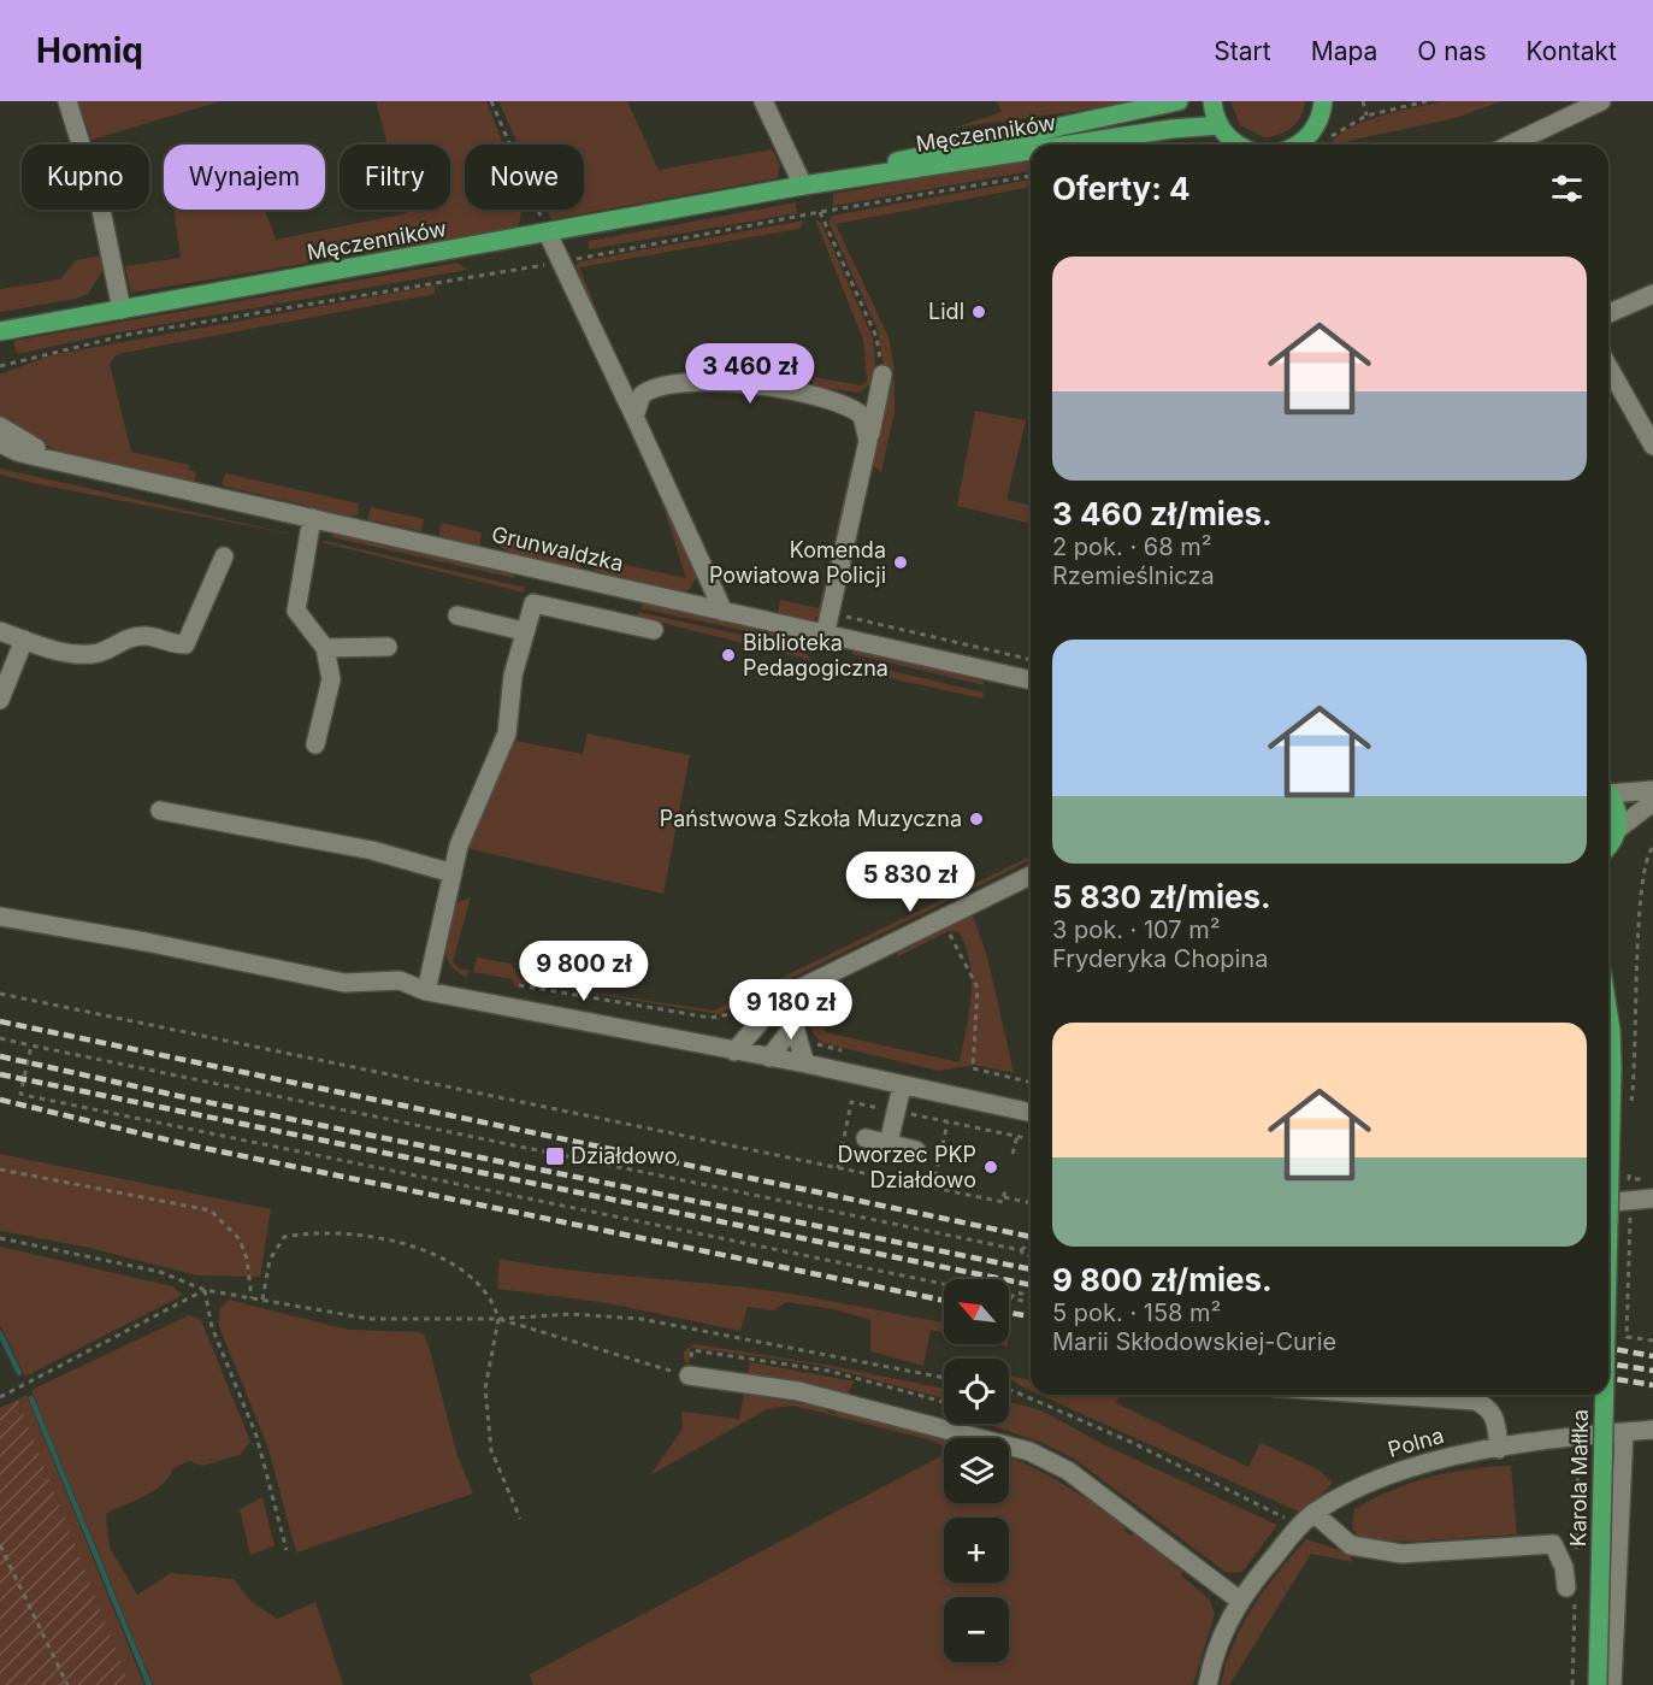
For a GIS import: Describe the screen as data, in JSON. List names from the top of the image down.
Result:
{
  "streets": {
    "main road": ["Męczenników", "Karola Małłka"],
    "street": ["Grunwaldzka", "Polna"]
  },
  "places": {
    "other": [
      "Lidl",
      "Komenda Powiatowa Policji",
      "Biblioteka Pedagogiczna",
      "Państwowa Szkoła Muzyczna",
      "Dworzec PKP Działdowo"
    ],
    "transit": ["Działdowo"]
  },
  "north": "top left",
  "page": {
    "header": "Homiq",
    "nav": [
      "Start",
      "Mapa",
      "O nas",
      "Kontakt"
    ],
    "chip": [
      "Kupno",
      "Wynajem",
      "Filtry",
      "Nowe"
    ],
    "heading": "Oferty: 4",
    "list": [
      {
        "name": "3 460 zł/mies.",
        "note": "2 pok. · 68 m² · Rzemieślnicza"
      },
      {
        "name": "5 830 zł/mies.",
        "note": "3 pok. · 107 m² · Fryderyka Chopina"
      },
      {
        "name": "9 800 zł/mies.",
        "note": "5 pok. · 158 m² · Marii Skłodowskiej-Curie"
      }
    ],
    "price": [
      "3 460 zł",
      "5 830 zł",
      "9 800 zł",
      "9 180 zł"
    ],
    "map_buttons": ["+", "−"]
  }
}
